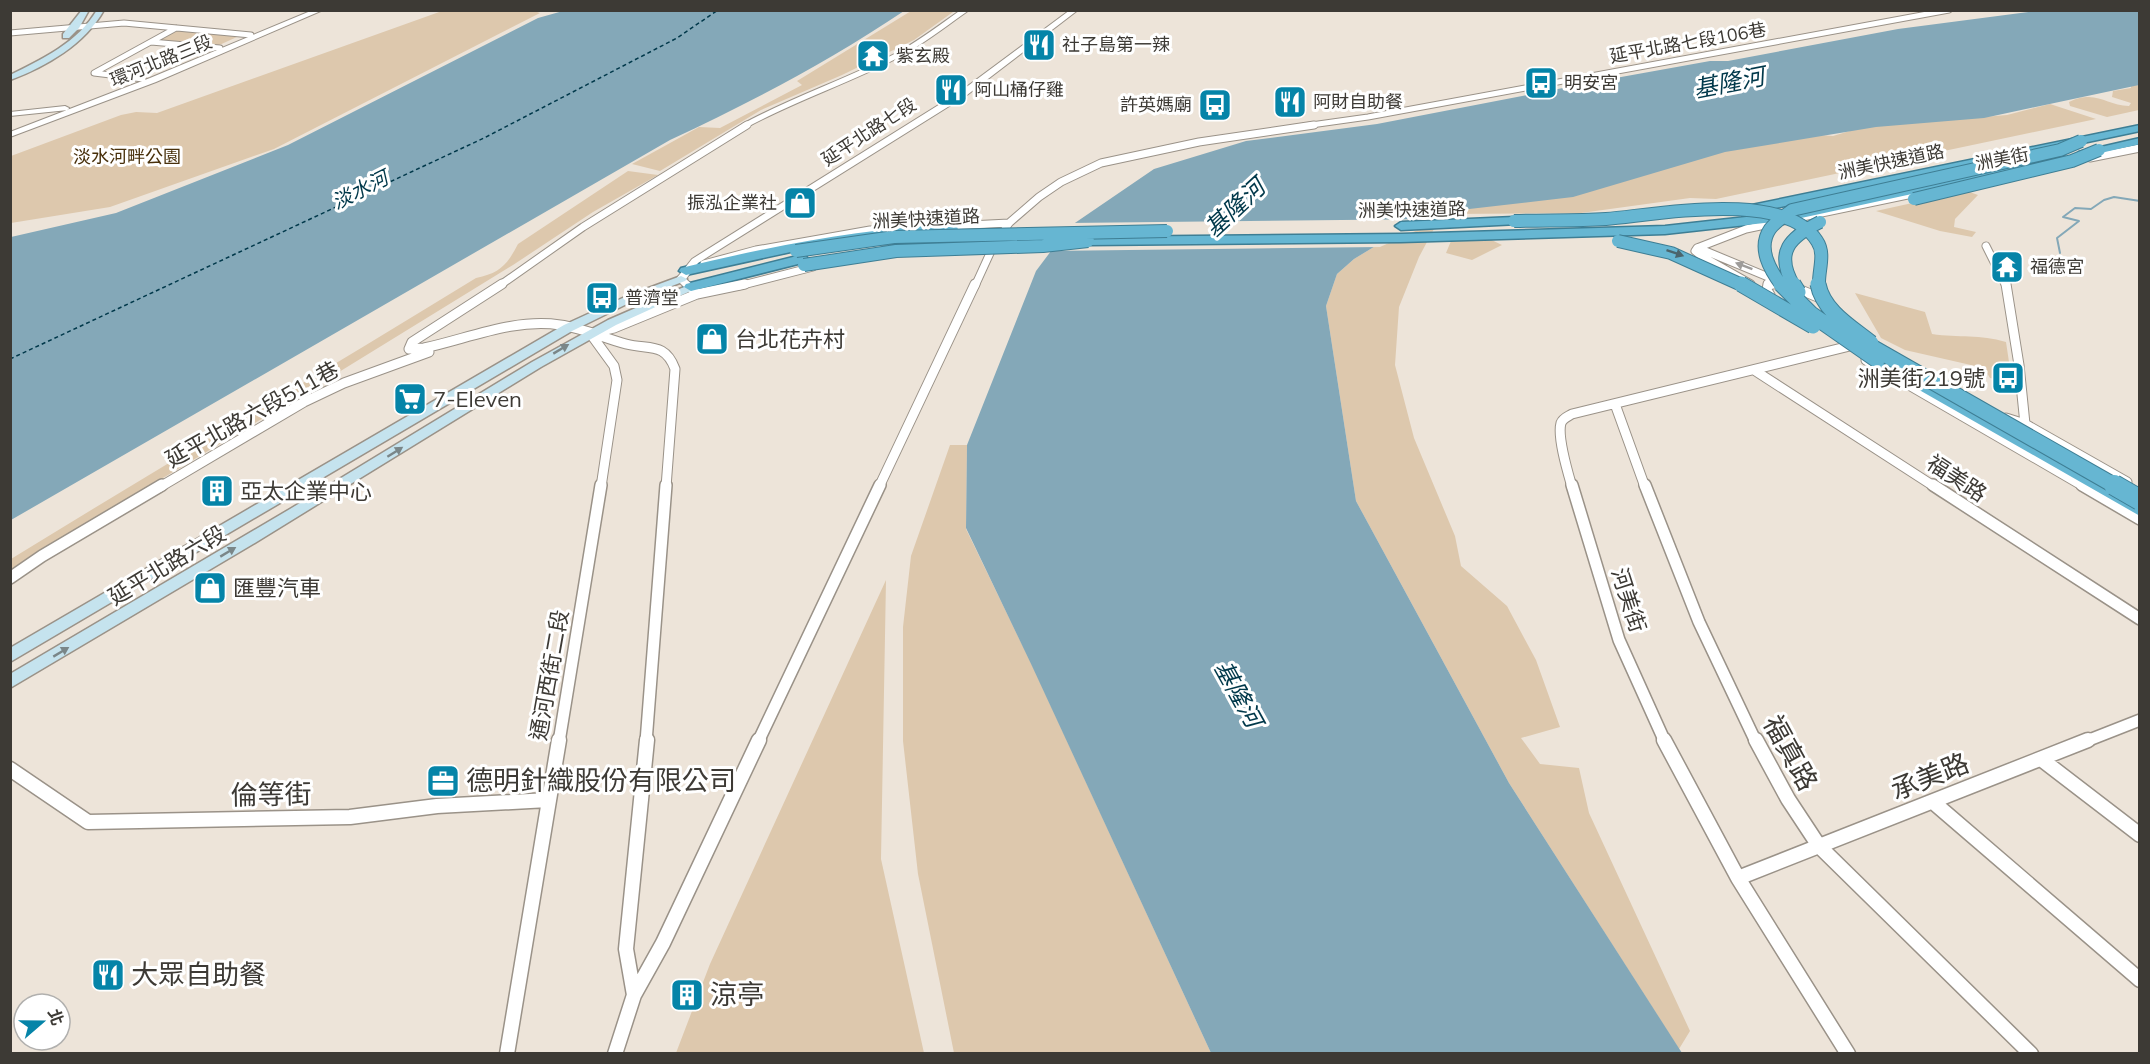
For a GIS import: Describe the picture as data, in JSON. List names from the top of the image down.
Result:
{
  "streets": {
    "highway": ["洲美快速道路"],
    "main road": ["延平北路七段", "延平北路六段"],
    "street": [
      "延平北路七段106巷",
      "環河北路三段",
      "洲美街",
      "延平北路六段511巷",
      "福美路",
      "河美街",
      "通河西街二段",
      "福真路",
      "承美路",
      "倫等街"
    ]
  },
  "crossings": [
    ["延平北路七段", "延平北路六段511巷"],
    ["延平北路七段", "延平北路六段"],
    ["延平北路七段", "通河西街二段"],
    ["延平北路六段511巷", "延平北路六段"],
    ["福美路", "河美街"],
    ["延平北路六段", "通河西街二段"],
    ["河美街", "福真路"],
    ["河美街", "承美路"],
    ["通河西街二段", "倫等街"],
    ["福真路", "承美路"]
  ],
  "water": ["基隆河", "淡水河"],
  "parks": ["淡水河畔公園"],
  "places": {
    "restaurant": [
      "社子島第一辣",
      "阿山桶仔雞",
      "阿財自助餐",
      "大眾自助餐"
    ],
    "temple": ["紫玄殿", "福德宮"],
    "bus stop": [
      "明安宮",
      "許英媽廟",
      "普濟堂",
      "洲美街219號"
    ],
    "shop": ["振泓企業社", "台北花卉村", "匯豐汽車"],
    "supermarket": ["7-Eleven"],
    "building": ["亞太企業中心", "涼亭"],
    "office": ["德明針織股份有限公司"]
  },
  "north": "right"
}
